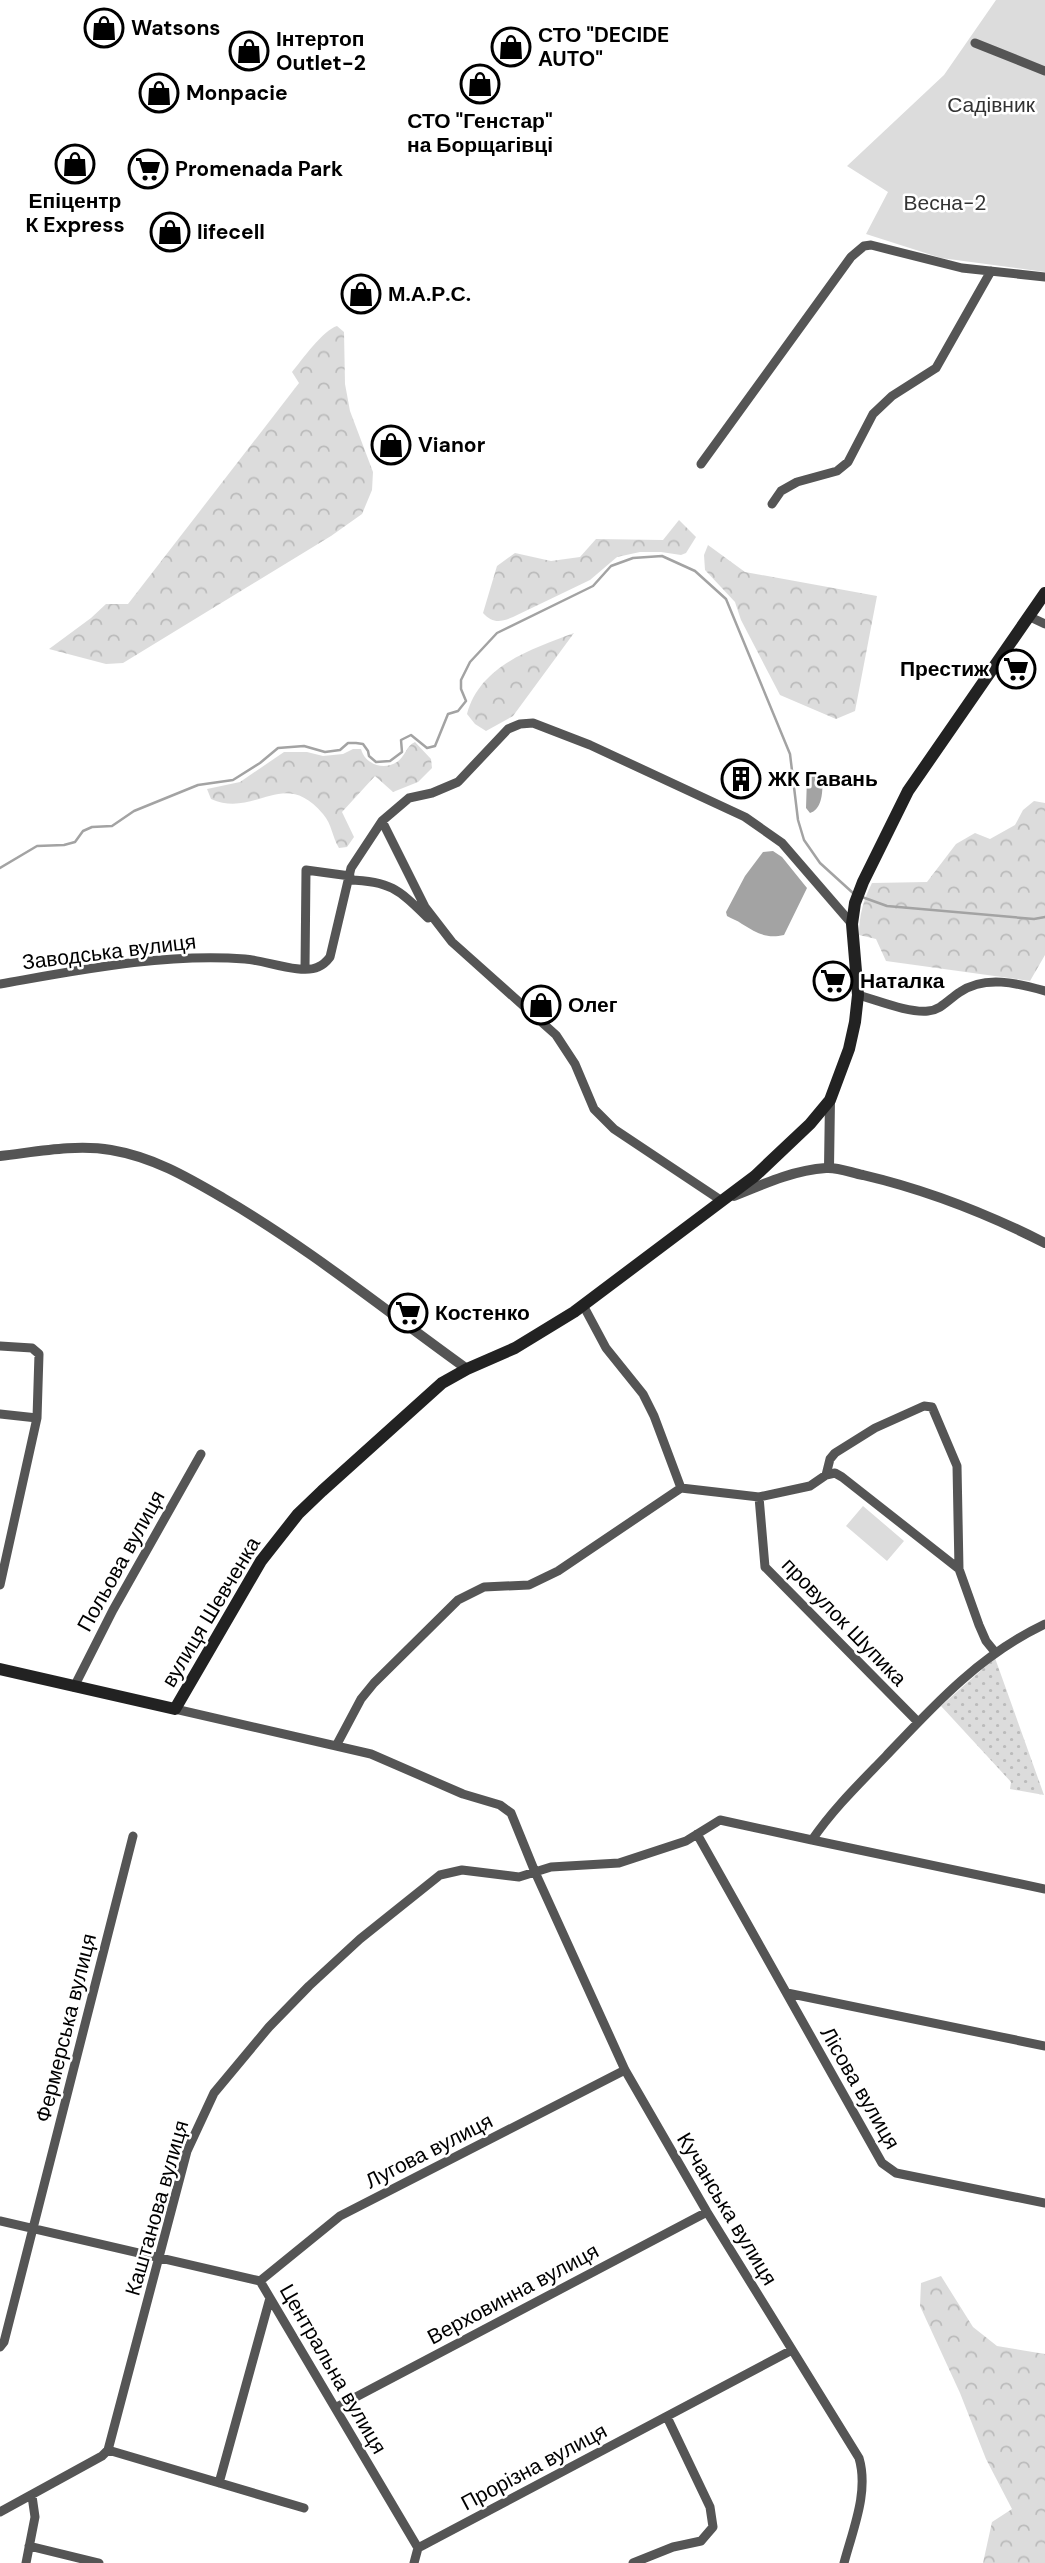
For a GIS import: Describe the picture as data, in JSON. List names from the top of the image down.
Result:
{
  "streets": {
    "main road": ["вулиця Шевченка"],
    "street": [
      "Заводська вулиця",
      "Польова вулиця",
      "провулок Шупика",
      "Фермерська вулиця",
      "Лісова вулиця",
      "Лугова вулиця",
      "Каштанова вулиця",
      "Кучанська вулиця",
      "Верховинна вулиця",
      "Центральна вулиця",
      "Прорізна вулиця"
    ]
  },
  "crossings": [
    ["вулиця Шевченка", "Каштанова вулиця"],
    ["вулиця Шевченка", "Кучанська вулиця"],
    ["Фермерська вулиця", "Центральна вулиця"],
    ["Лісова вулиця", "Каштанова вулиця"],
    ["Лугова вулиця", "Кучанська вулиця"],
    ["Лугова вулиця", "Центральна вулиця"],
    ["Каштанова вулиця", "Кучанська вулиця"],
    ["Каштанова вулиця", "Центральна вулиця"],
    ["Кучанська вулиця", "Верховинна вулиця"],
    ["Кучанська вулиця", "Прорізна вулиця"],
    ["Верховинна вулиця", "Центральна вулиця"],
    ["Центральна вулиця", "Прорізна вулиця"]
  ],
  "parks": ["Садівник", "Весна-2"],
  "places": {
    "shop": [
      "Watsons",
      "СТО \"DECIDE AUTO\"",
      "Інтертоп Outlet-2",
      "СТО \"Генстар\" на Борщагівці",
      "Monpacie",
      "Епіцентр К Express",
      "lifecell",
      "М.А.Р.С.",
      "Vianor",
      "Олег"
    ],
    "supermarket": [
      "Promenada Park",
      "Престиж",
      "Наталка",
      "Костенко"
    ],
    "building": ["ЖК Гавань"]
  }
}
